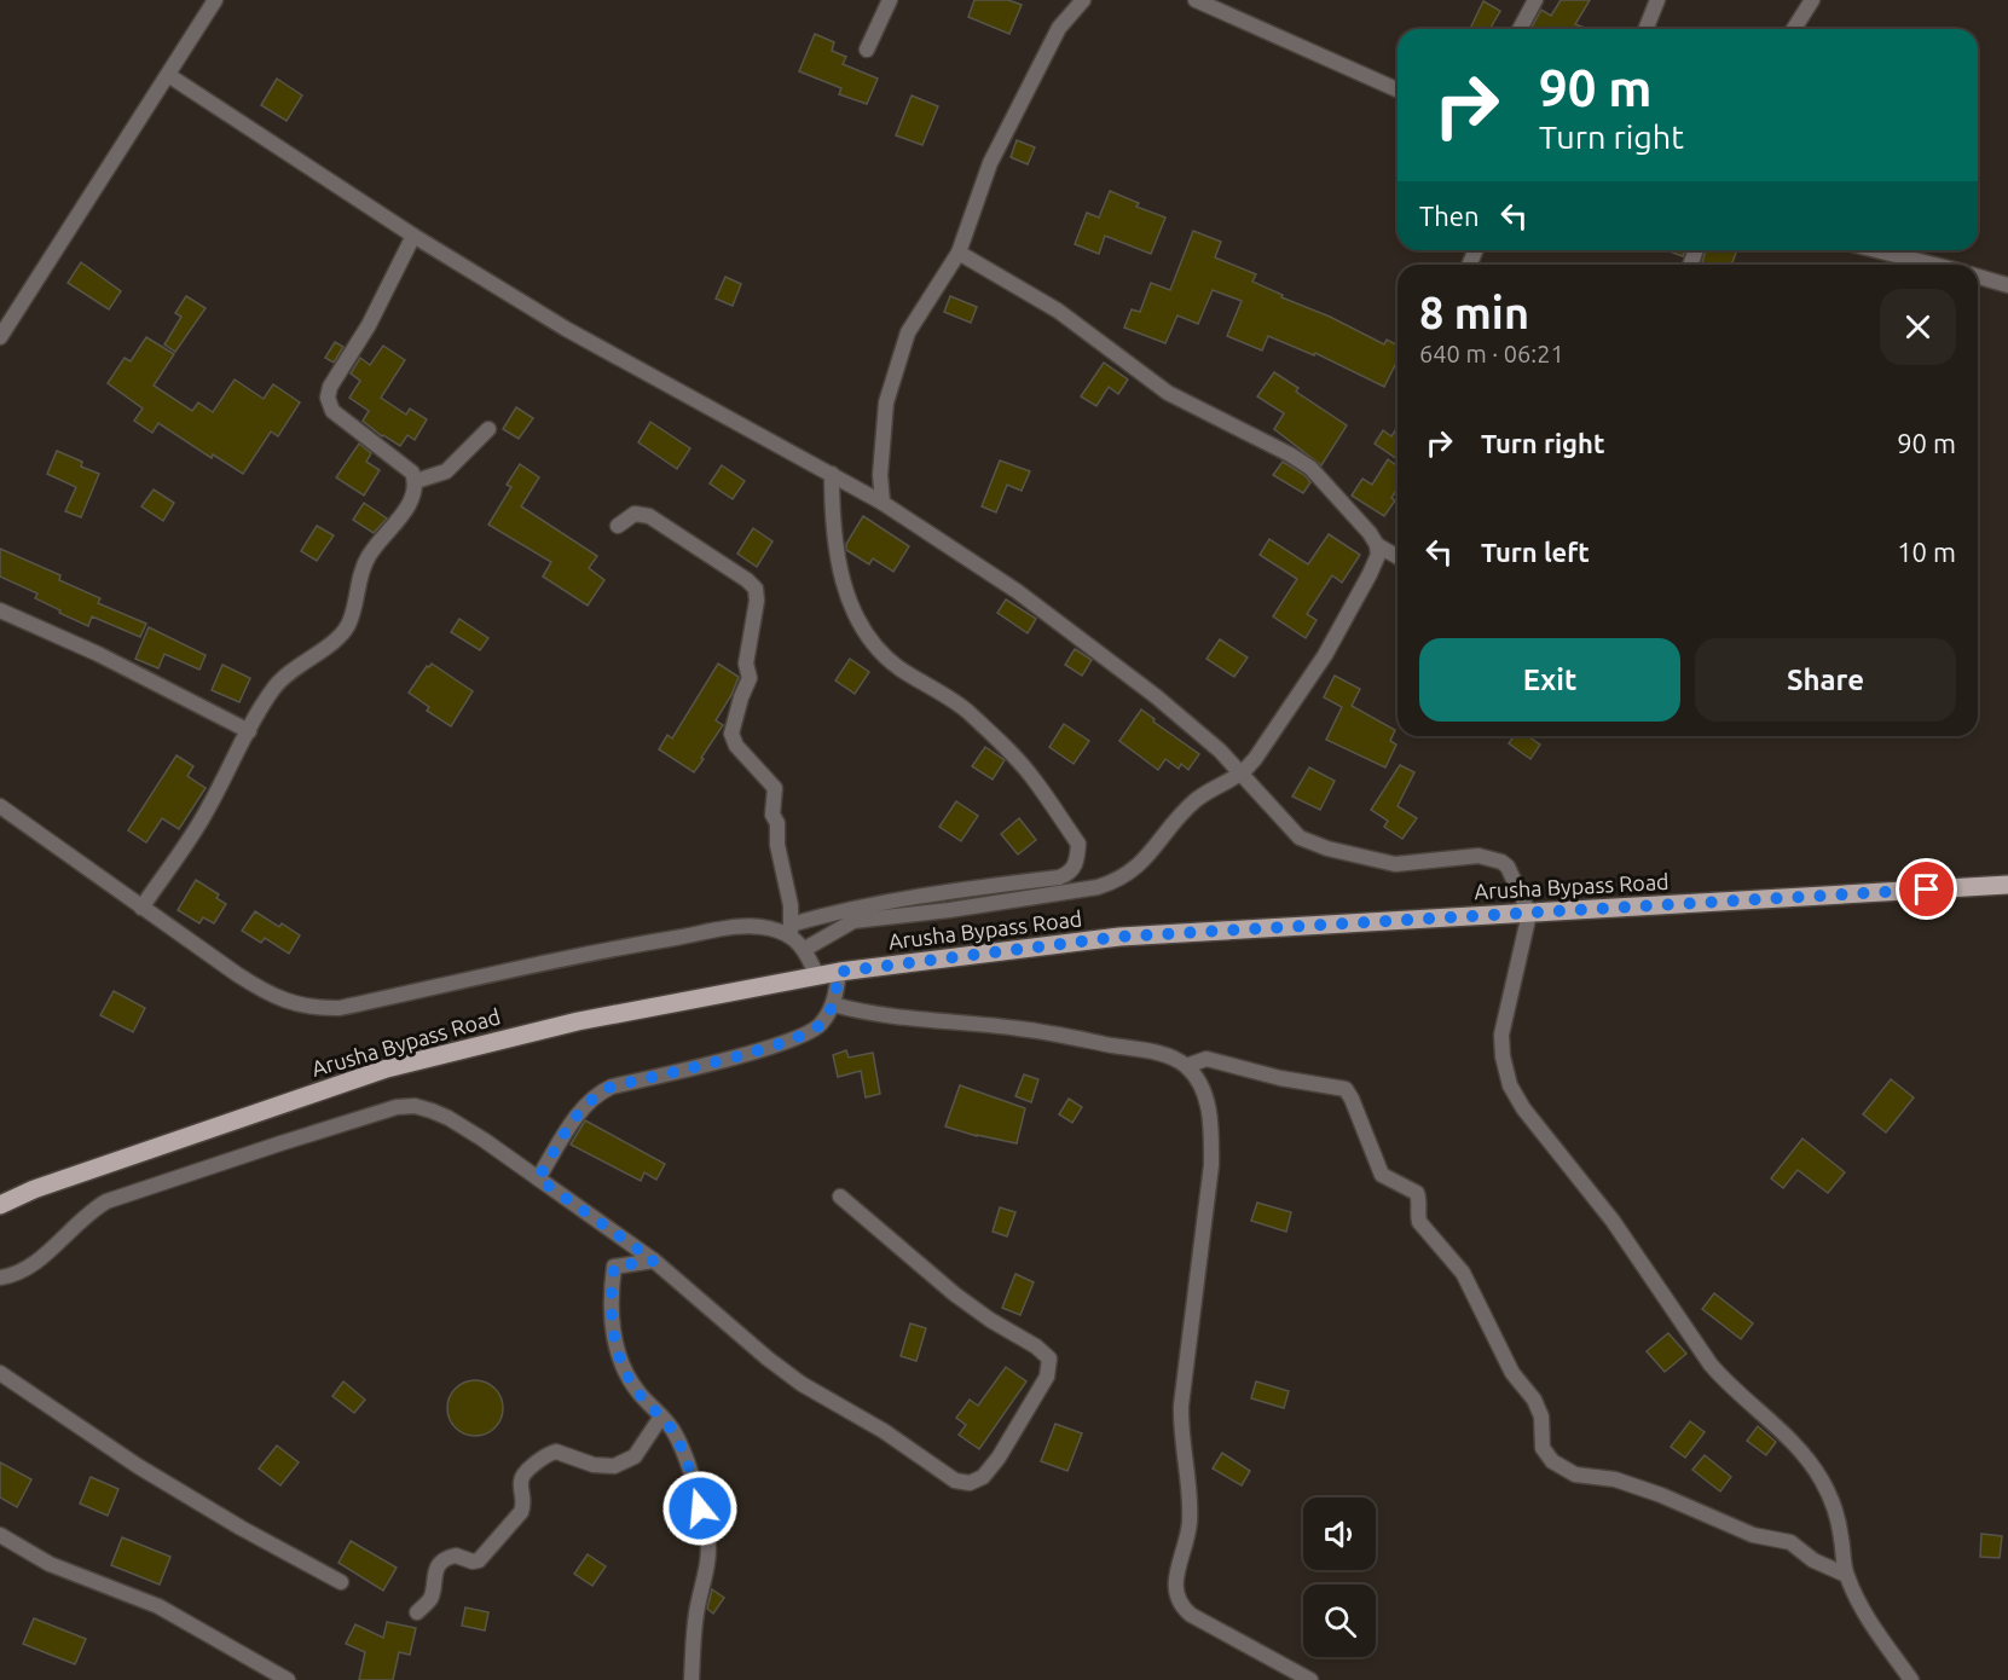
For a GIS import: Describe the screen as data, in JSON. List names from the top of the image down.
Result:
{
  "streets": {
    "main road": ["Arusha Bypass Road"]
  },
  "page": {
    "turn": ["90 m", "Turn right"],
    "then": "Then",
    "heading": ["8 min", "640 m · 06:21"],
    "list": [
      {
        "name": "Turn right",
        "value": "90 m"
      },
      {
        "name": "Turn left",
        "value": "10 m"
      }
    ],
    "buttons": ["Exit", "Share"]
  }
}
